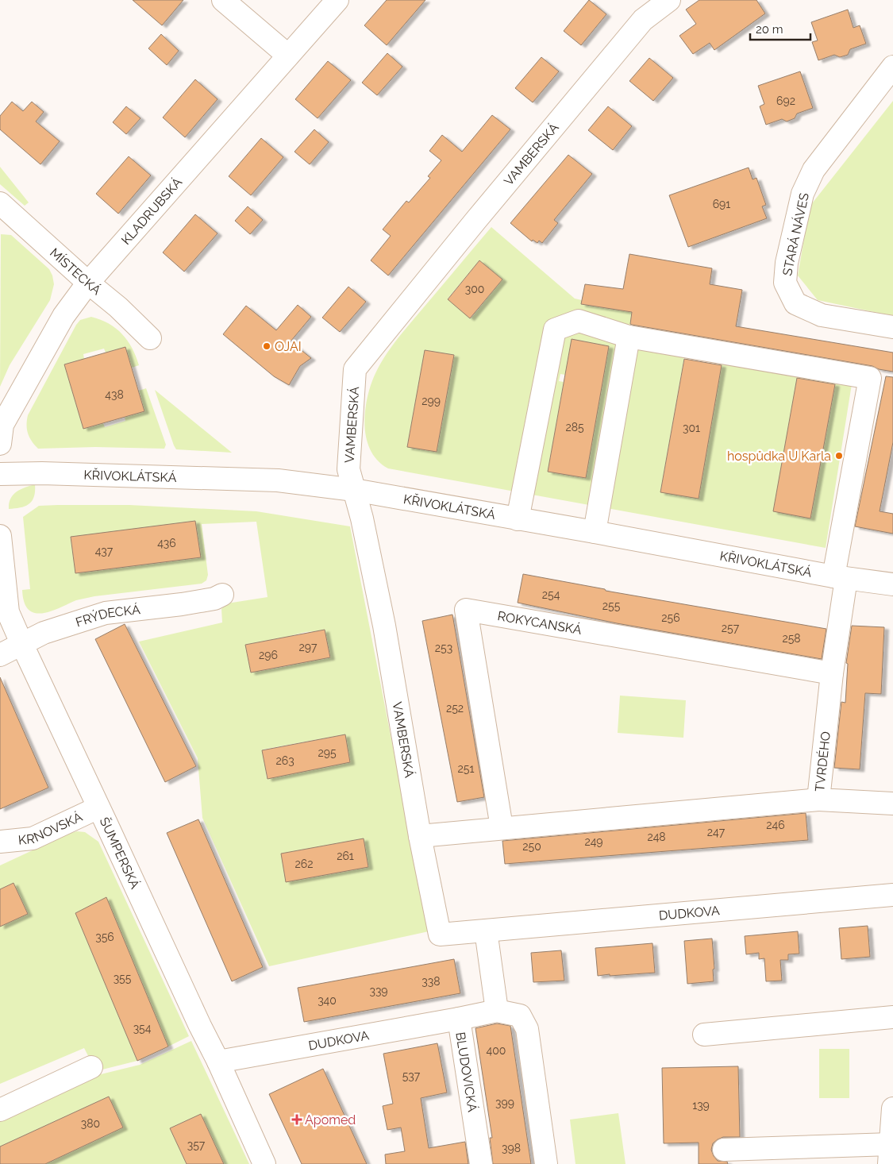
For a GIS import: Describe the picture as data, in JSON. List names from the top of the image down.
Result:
{
  "streets": {
    "street": [
      "VAMBERSKÁ",
      "KLADRUBSKÁ",
      "STARÁ NÁVES",
      "MÍSTECKÁ",
      "KŘIVOKLÁTSKÁ",
      "FRÝDECKÁ",
      "ROKYCANSKÁ",
      "TVRDÉHO",
      "KRNOVSKÁ",
      "ŠUMPERSKÁ",
      "DUDKOVA",
      "BLUDOVICKÁ"
    ]
  },
  "crossings": [
    ["VAMBERSKÁ", "KŘIVOKLÁTSKÁ"],
    ["VAMBERSKÁ", "DUDKOVA"],
    ["KLADRUBSKÁ", "MÍSTECKÁ"],
    ["KŘIVOKLÁTSKÁ", "TVRDÉHO"],
    ["FRÝDECKÁ", "ŠUMPERSKÁ"],
    ["ROKYCANSKÁ", "TVRDÉHO"],
    ["KRNOVSKÁ", "ŠUMPERSKÁ"],
    ["ŠUMPERSKÁ", "DUDKOVA"],
    ["DUDKOVA", "BLUDOVICKÁ"]
  ],
  "places": {
    "other": ["OJAI", "hospůdka U Karla"],
    "health": ["Apomed"]
  },
  "house_numbers": [
    "692",
    "691",
    "300",
    "438",
    "299",
    "285",
    "301",
    "436",
    "437",
    "254",
    "255",
    "256",
    "257",
    "258",
    "297",
    "253",
    "296",
    "252",
    "295",
    "263",
    "251",
    "246",
    "247",
    "248",
    "249",
    "250",
    "261",
    "262",
    "356",
    "355",
    "338",
    "339",
    "340",
    "354",
    "400",
    "537",
    "399",
    "139",
    "380",
    "357",
    "398"
  ],
  "scale_bar": "20 m"
}
